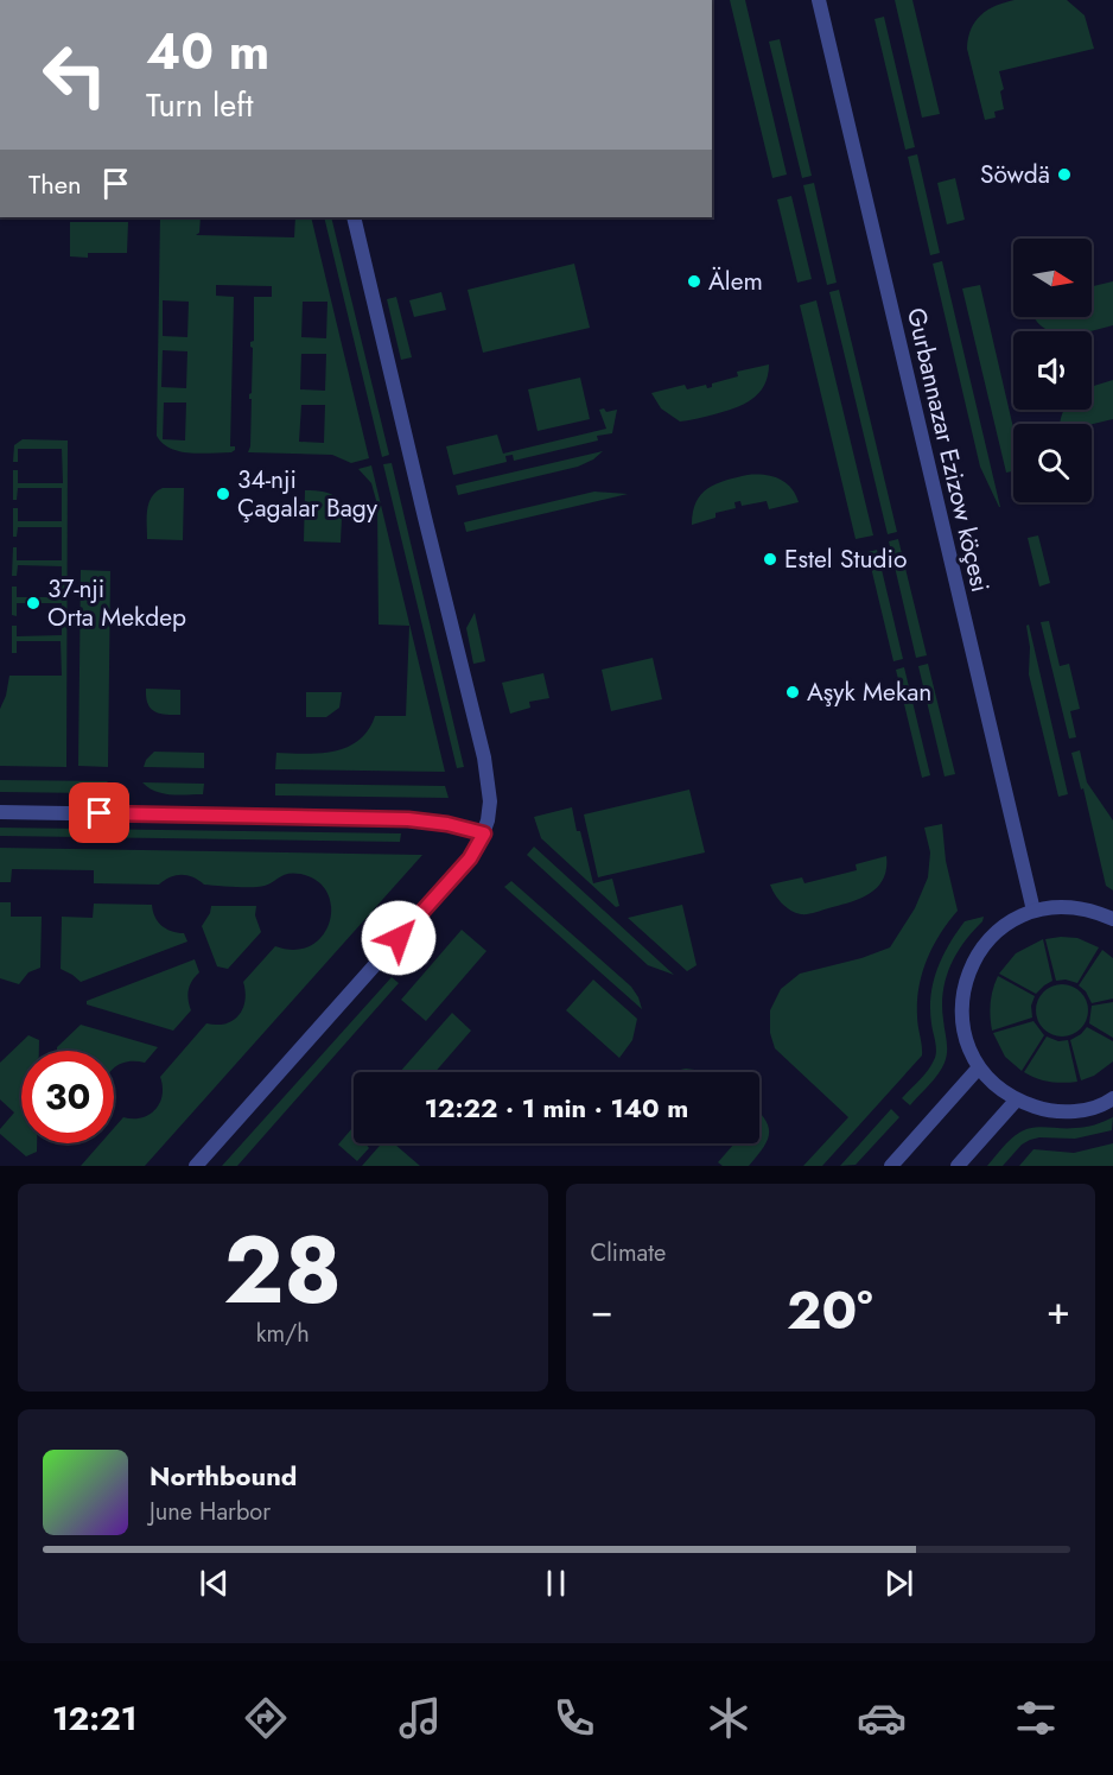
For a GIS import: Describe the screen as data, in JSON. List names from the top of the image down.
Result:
{
  "streets": {
    "street": ["Gurbannazar Ezizow köçesi"]
  },
  "places": [
    "Söwdä",
    "Älem",
    "34-nji Çagalar Bagy",
    "Estel Studio",
    "37-nji Orta Mekdep",
    "Aşyk Mekan"
  ],
  "north": "right",
  "page": {
    "turn": ["40 m", "Turn left"],
    "then": "Then",
    "limit": "30",
    "trip": "12:22 · 1 min · 140 m",
    "tile": [
      ["28", "km/h"],
      "Climate"
    ],
    "heat": ["−", "20°", "+"],
    "song": ["Northbound", "June Harbor"],
    "tabs": "12:21"
  }
}
